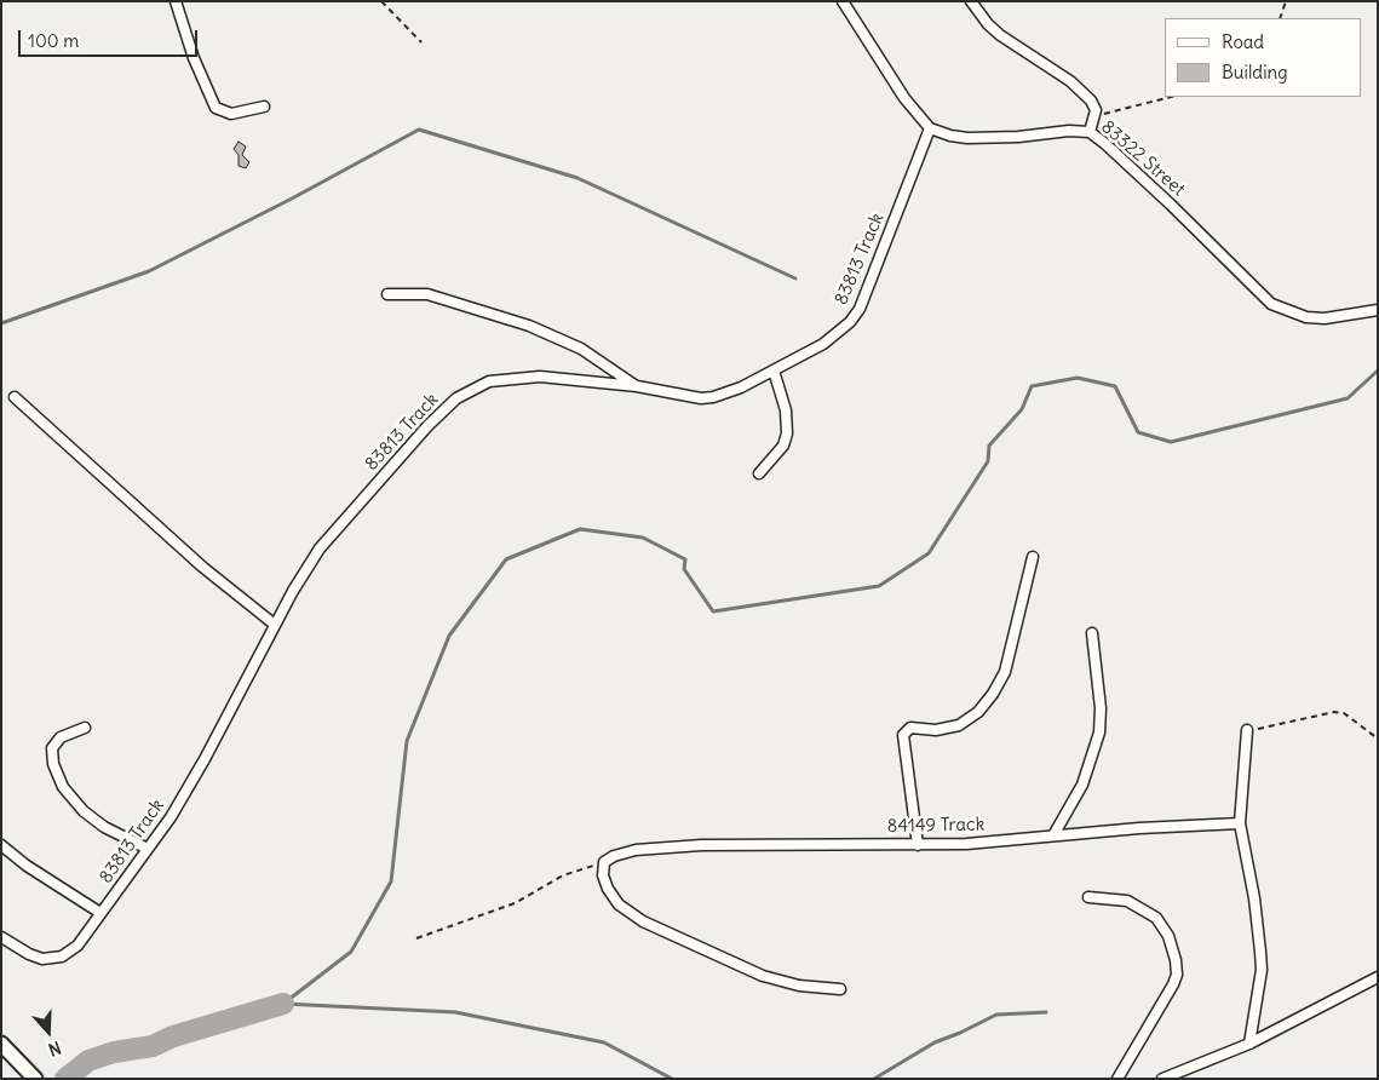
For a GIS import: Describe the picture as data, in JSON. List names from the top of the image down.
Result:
{
  "streets": {
    "street": ["83322 Street", "83813 Track", "84149 Track"]
  },
  "crossings": [
    ["83322 Street", "83813 Track"]
  ],
  "legend": ["Road", "Building"],
  "scale_bar": "100 m",
  "north": "bottom"
}
